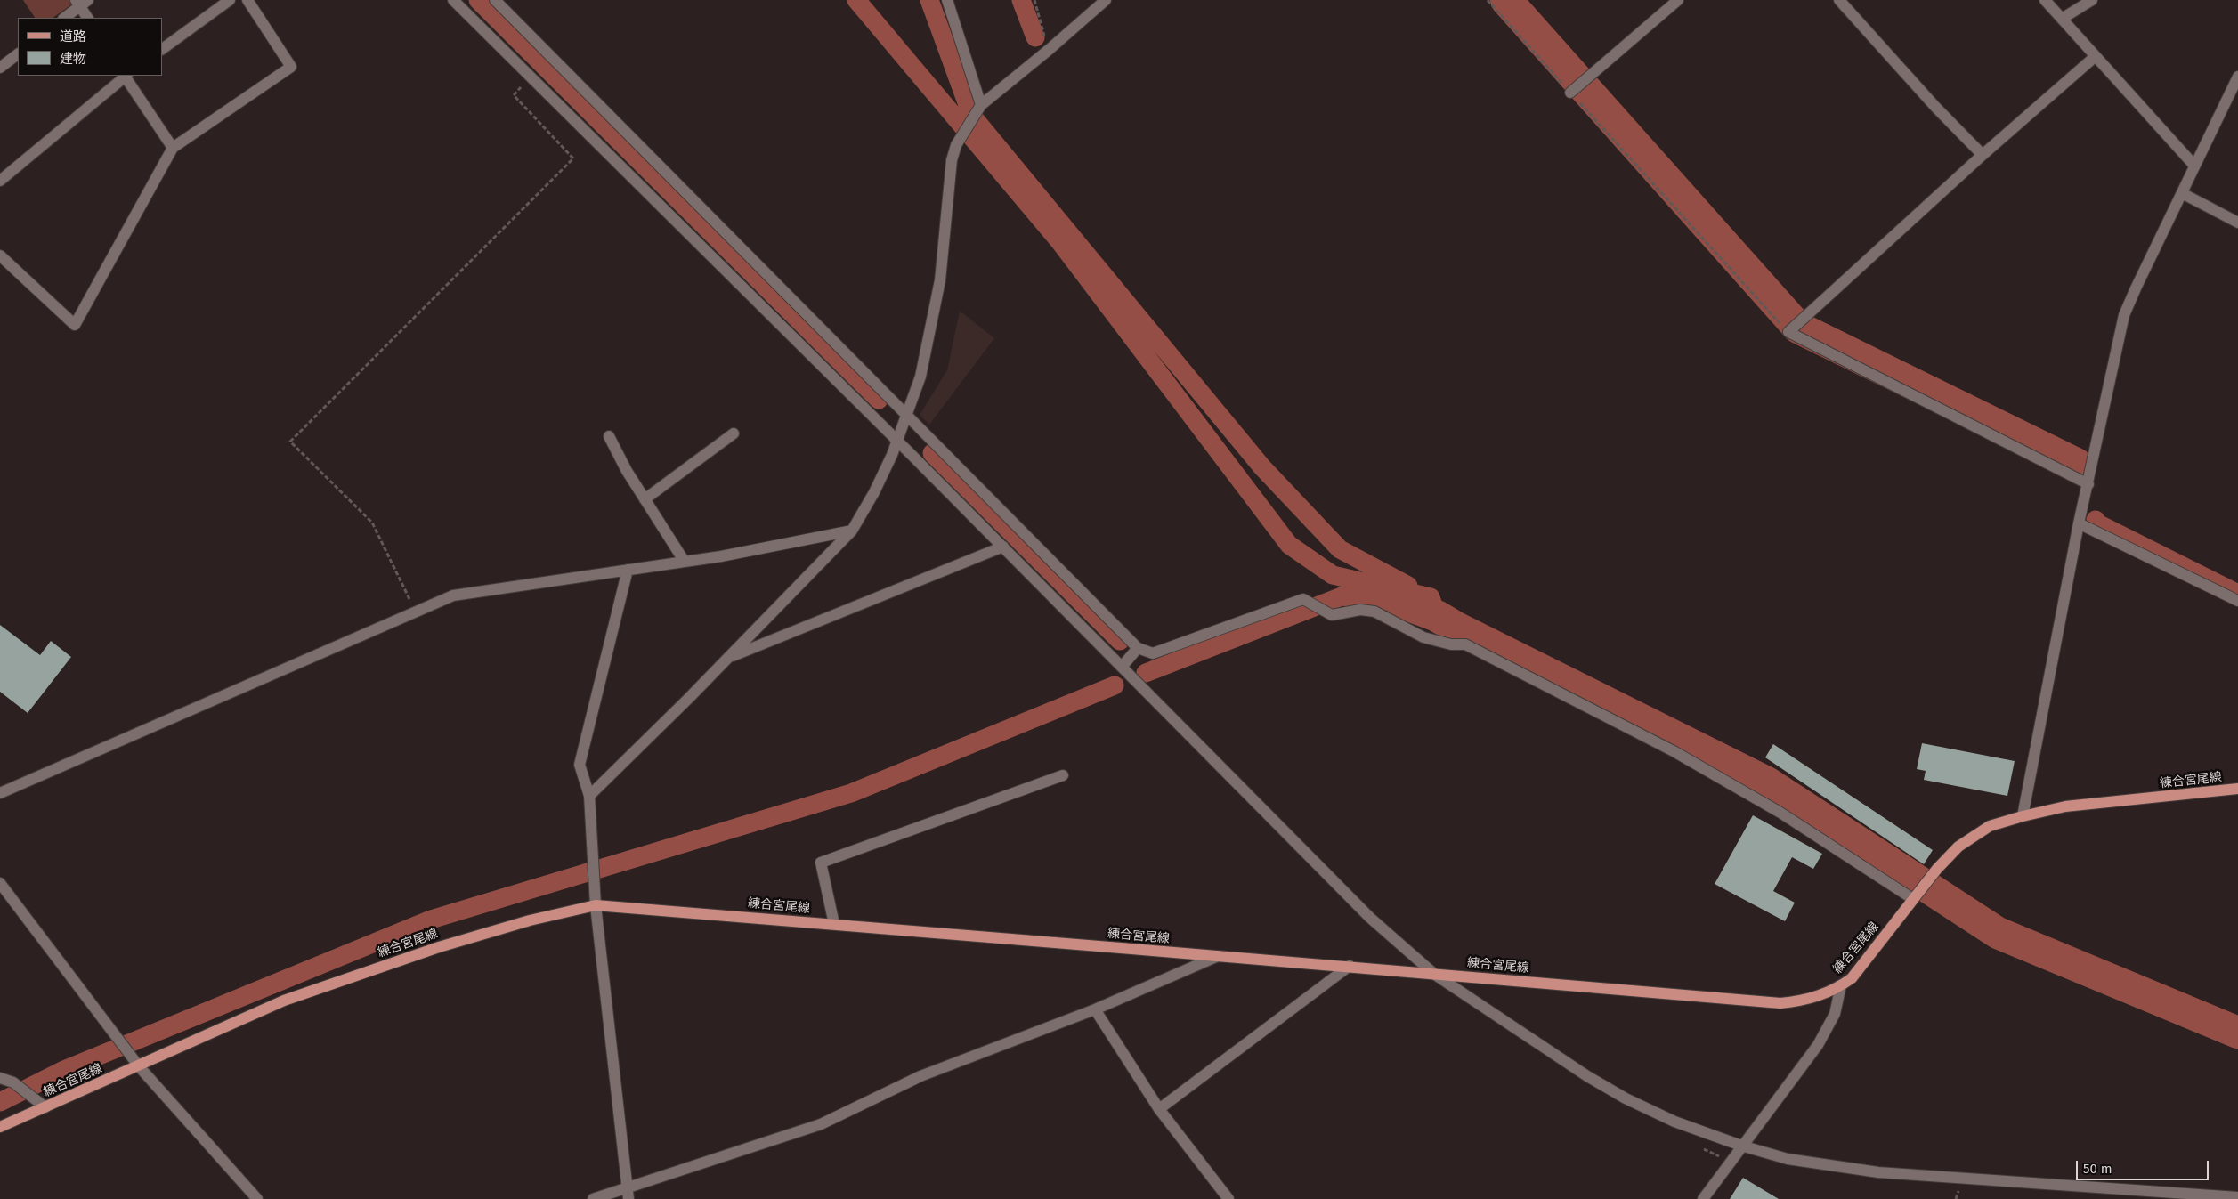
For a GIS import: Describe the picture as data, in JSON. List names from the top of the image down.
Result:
{
  "streets": {
    "main road": ["練合宮尾線"]
  },
  "legend": ["道路", "建物"],
  "scale_bar": "50 m"
}
